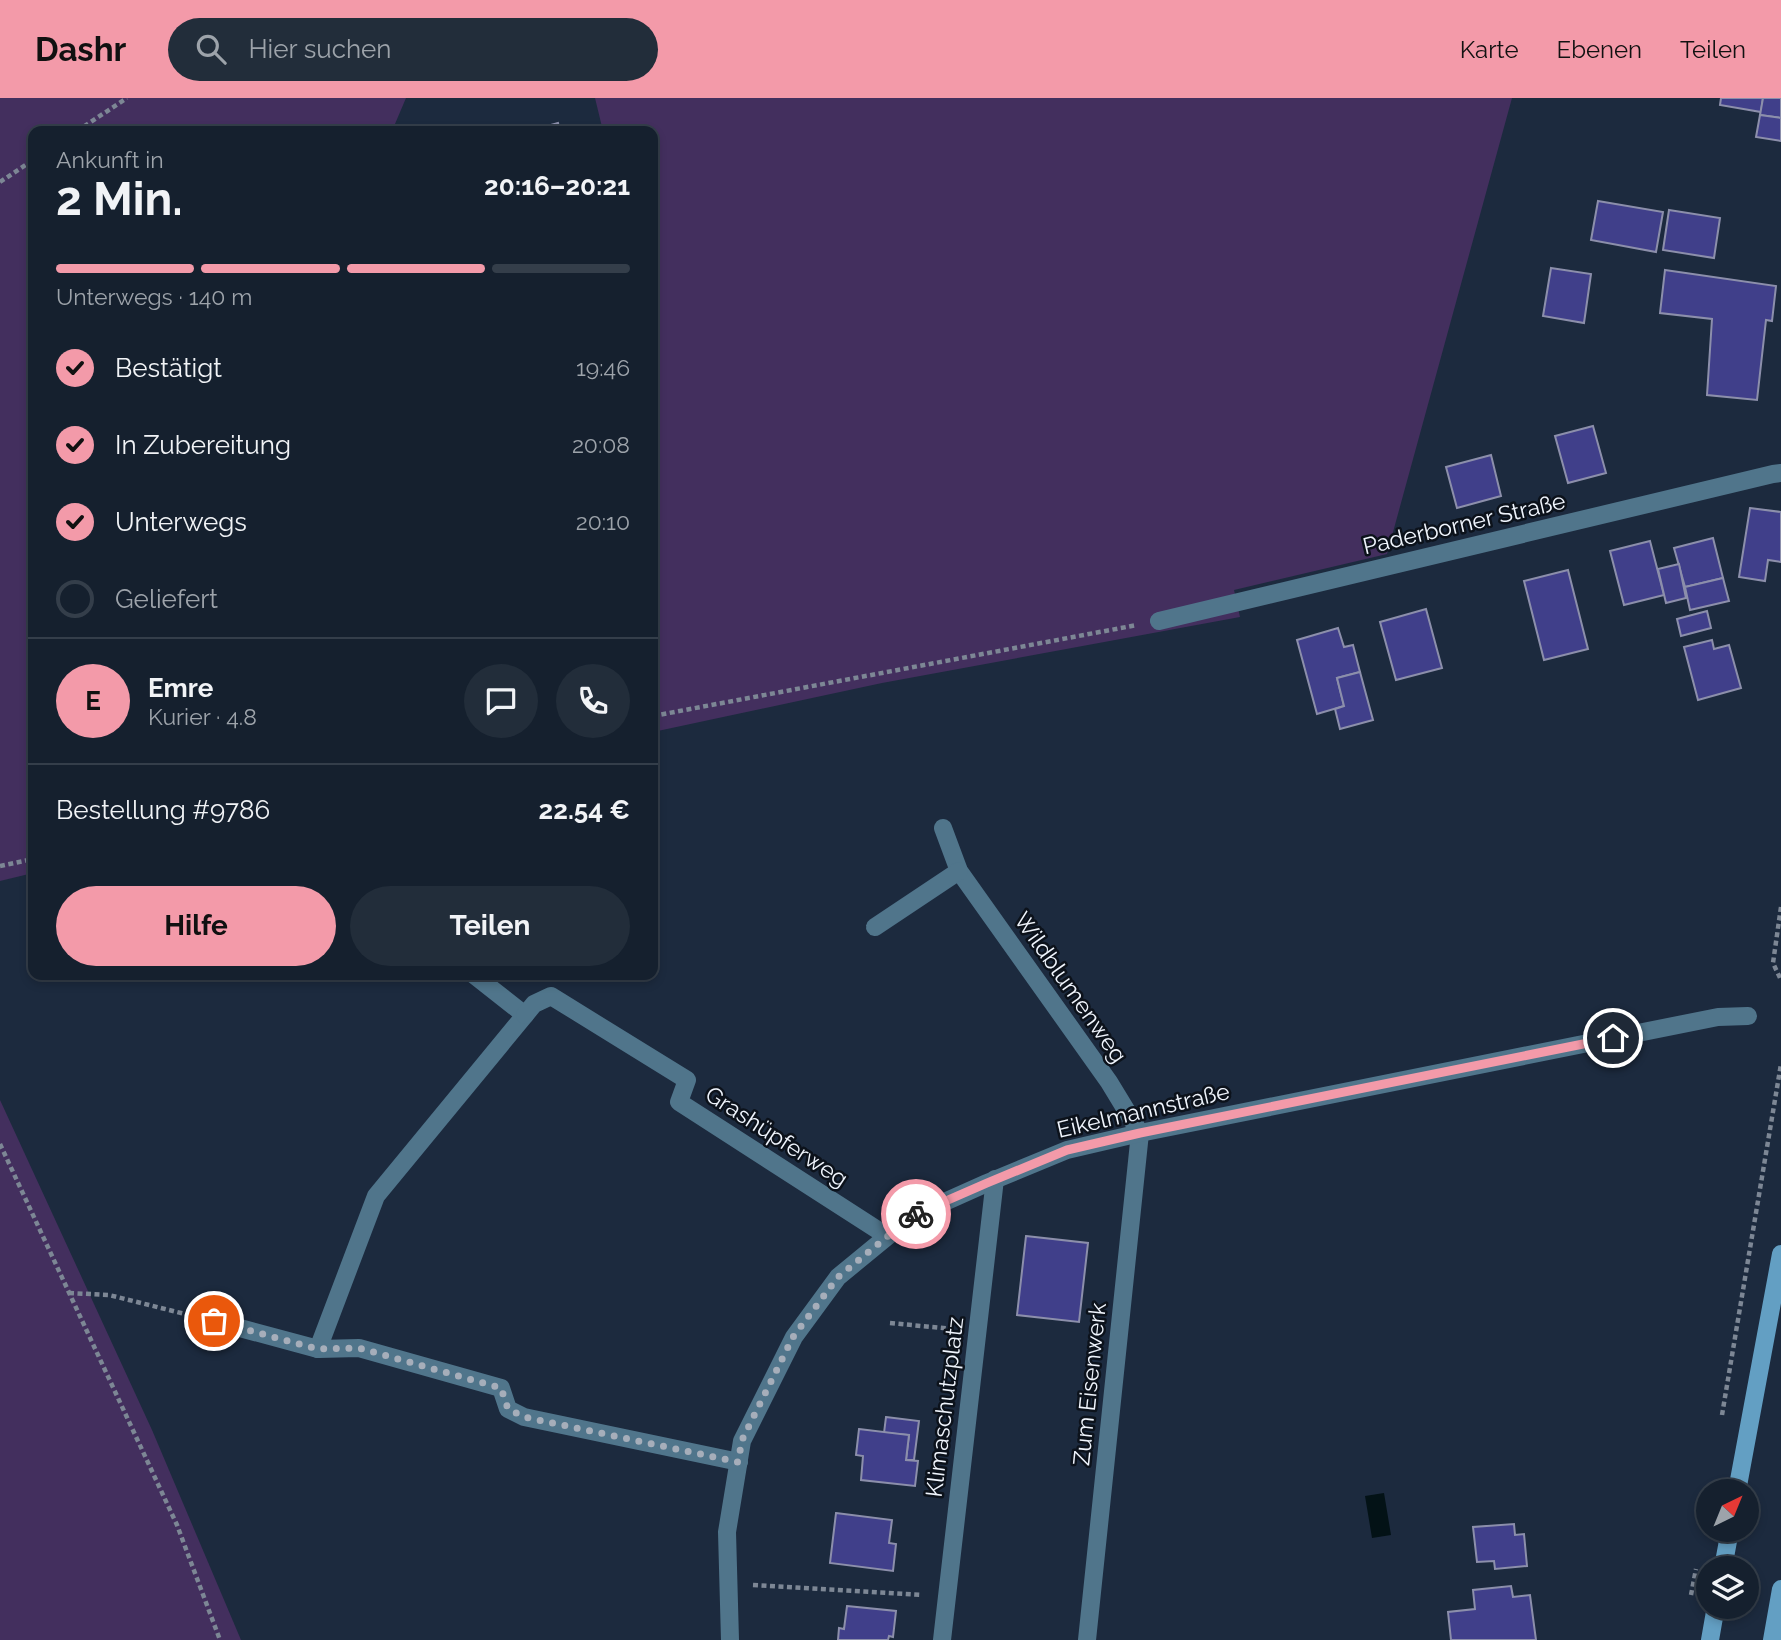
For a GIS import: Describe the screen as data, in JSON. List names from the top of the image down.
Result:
{
  "streets": {
    "street": [
      "Paderborner Straße",
      "Wildblumenweg",
      "Eikelmannstraße",
      "Grashüpferweg",
      "Zum Eisenwerk",
      "Klimaschutzplatz"
    ]
  },
  "crossings": [
    ["Wildblumenweg", "Eikelmannstraße"],
    ["Wildblumenweg", "Zum Eisenwerk"],
    ["Eikelmannstraße", "Grashüpferweg"],
    ["Eikelmannstraße", "Zum Eisenwerk"],
    ["Eikelmannstraße", "Klimaschutzplatz"]
  ],
  "north": "top right",
  "page": {
    "header": "Dashr",
    "search": "Hier suchen",
    "nav": ["Karte", "Ebenen", "Teilen"],
    "heading": ["2 Min.", "Ankunft in", "20:16–20:21"],
    "panel": [
      "Emre",
      "Kurier · 4.8",
      "Bestellung #9786",
      "22.54 €"
    ],
    "bar": "Unterwegs · 140 m",
    "list": [
      ["Bestätigt", "19:46"],
      ["In Zubereitung", "20:08"],
      ["Unterwegs", "20:10"],
      "Geliefert"
    ],
    "round": "E",
    "buttons": ["Hilfe", "Teilen"]
  }
}
